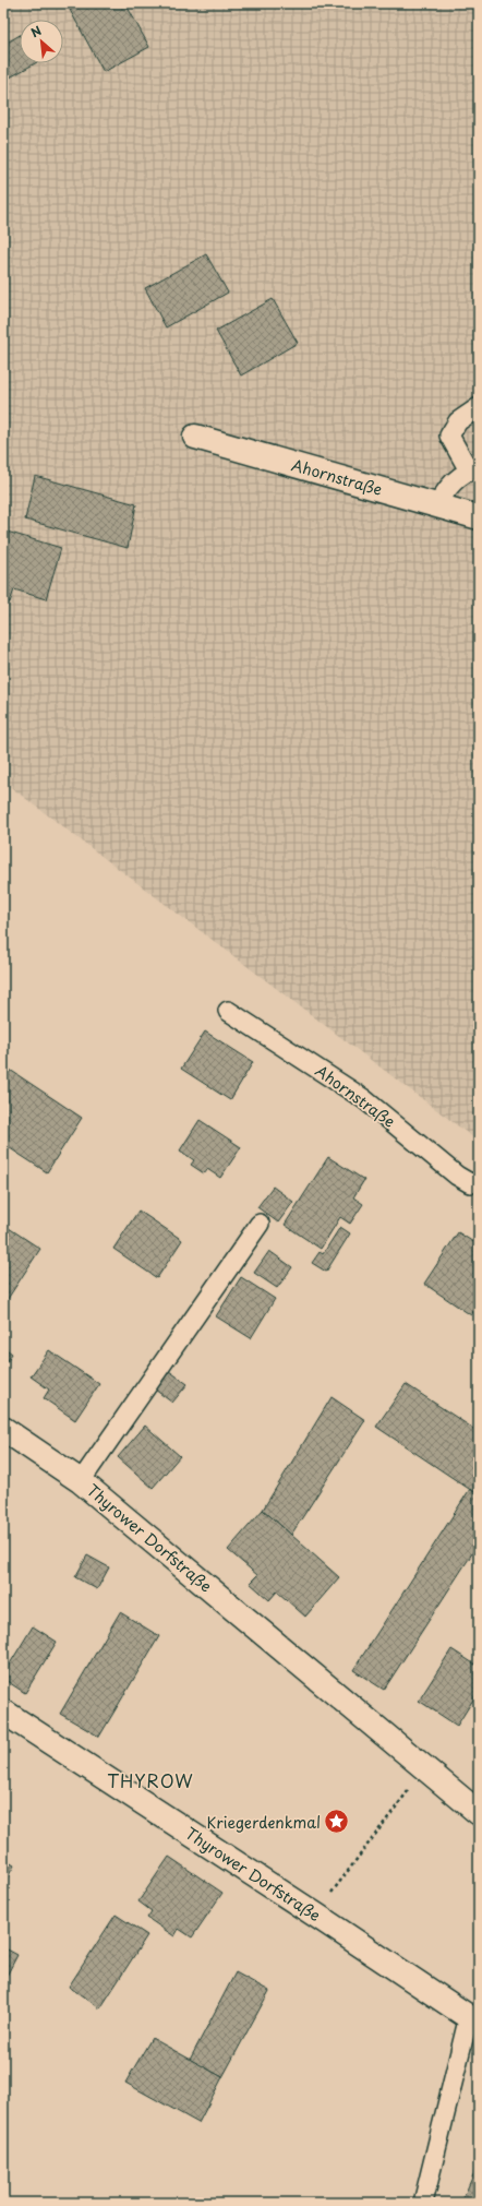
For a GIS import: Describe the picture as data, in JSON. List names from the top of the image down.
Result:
{
  "streets": {
    "street": ["Ahornstraße", "Thyrower Dorfstraße"]
  },
  "districts": ["THYROW"],
  "places": {
    "place": ["Kriegerdenkmal"]
  },
  "north": "top left"
}
